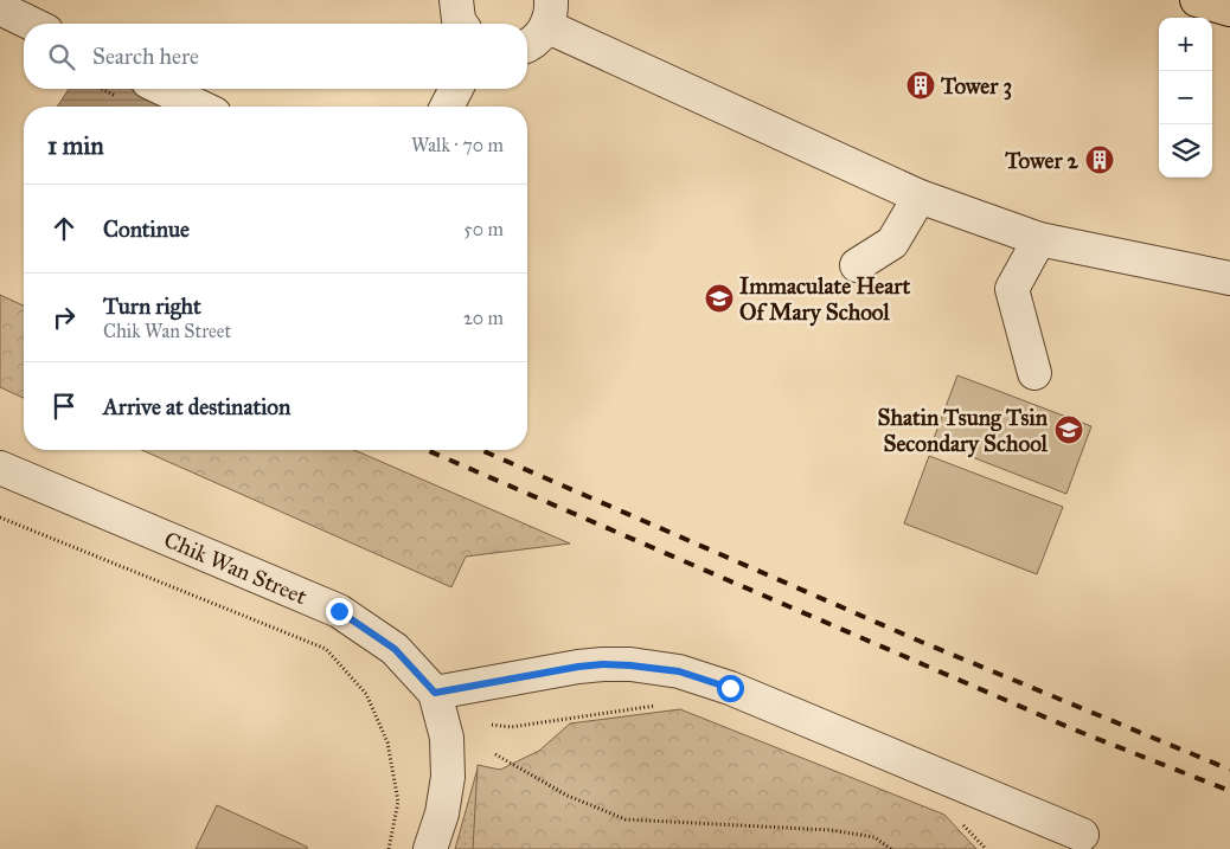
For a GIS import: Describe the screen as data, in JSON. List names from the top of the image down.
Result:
{
  "streets": {
    "street": ["Chik Wan Street"]
  },
  "places": {
    "building": ["Tower 3", "Tower 2"],
    "school or university": ["Immaculate Heart Of Mary School", "Shatin Tsung Tsin Secondary School"]
  },
  "page": {
    "map_buttons": ["+", "−"],
    "search": "Search here",
    "heading": ["1 min", "Walk · 70 m"],
    "list": [
      ["Continue", "50 m"],
      ["Turn right", "Chik Wan Street", "20 m"],
      "Arrive at destination"
    ]
  }
}
